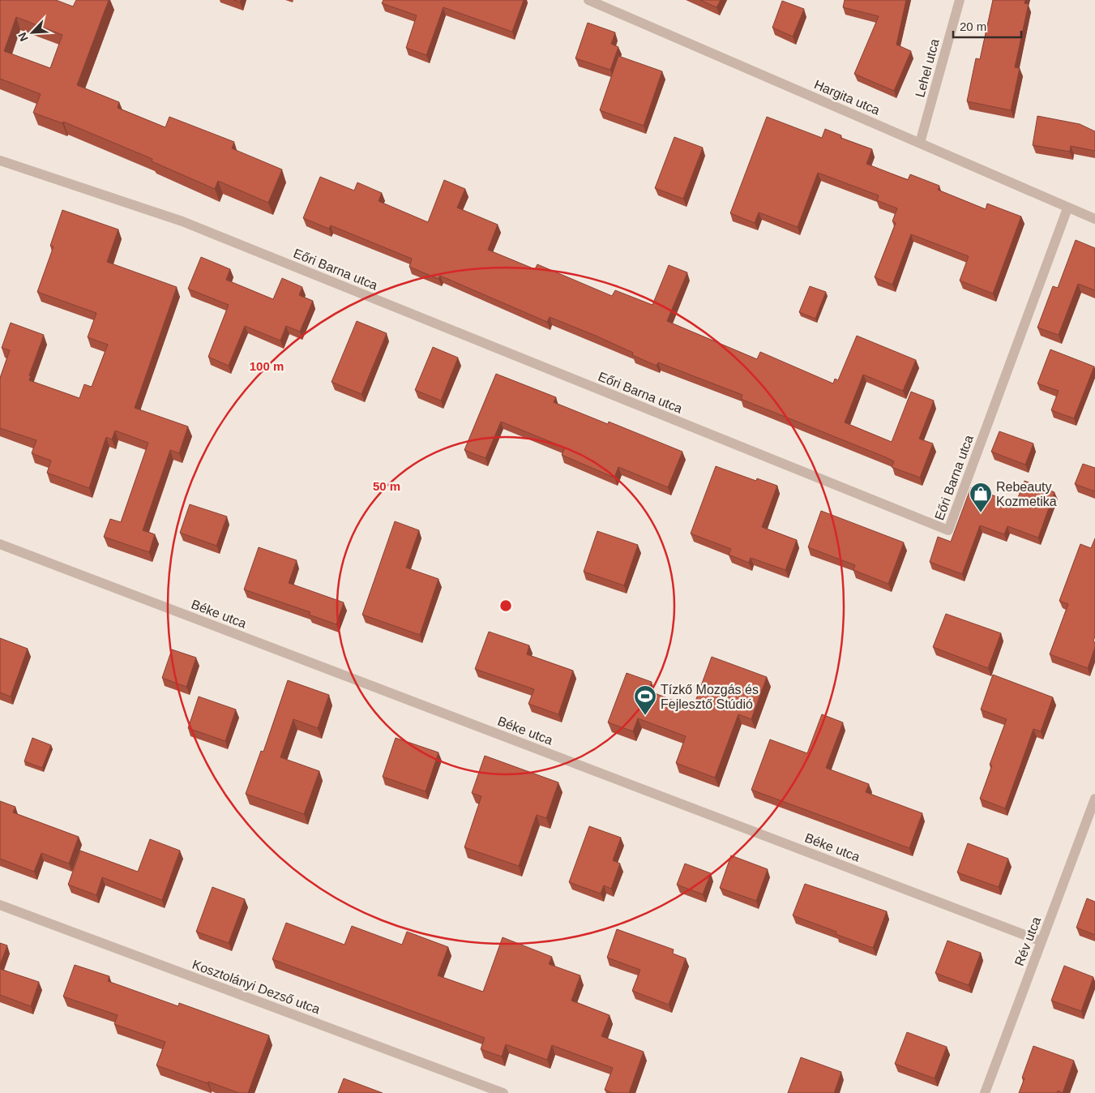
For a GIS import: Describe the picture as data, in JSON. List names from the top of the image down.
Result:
{
  "streets": {
    "street": [
      "Lehel utca",
      "Hargita utca",
      "Eőri Barna utca",
      "Béke utca",
      "Rév utca",
      "Kosztolányi Dezső utca"
    ]
  },
  "crossings": [
    ["Lehel utca", "Hargita utca"],
    ["Hargita utca", "Eőri Barna utca"],
    ["Béke utca", "Rév utca"]
  ],
  "places": {
    "shop": ["Rebeauty Kozmetika"],
    "sports": ["Tízkő Mozgás és Fejlesztő Stúdió"]
  },
  "scale_bar": "20 m",
  "north": "bottom left",
  "rings": ["100 m", "50 m"]
}
